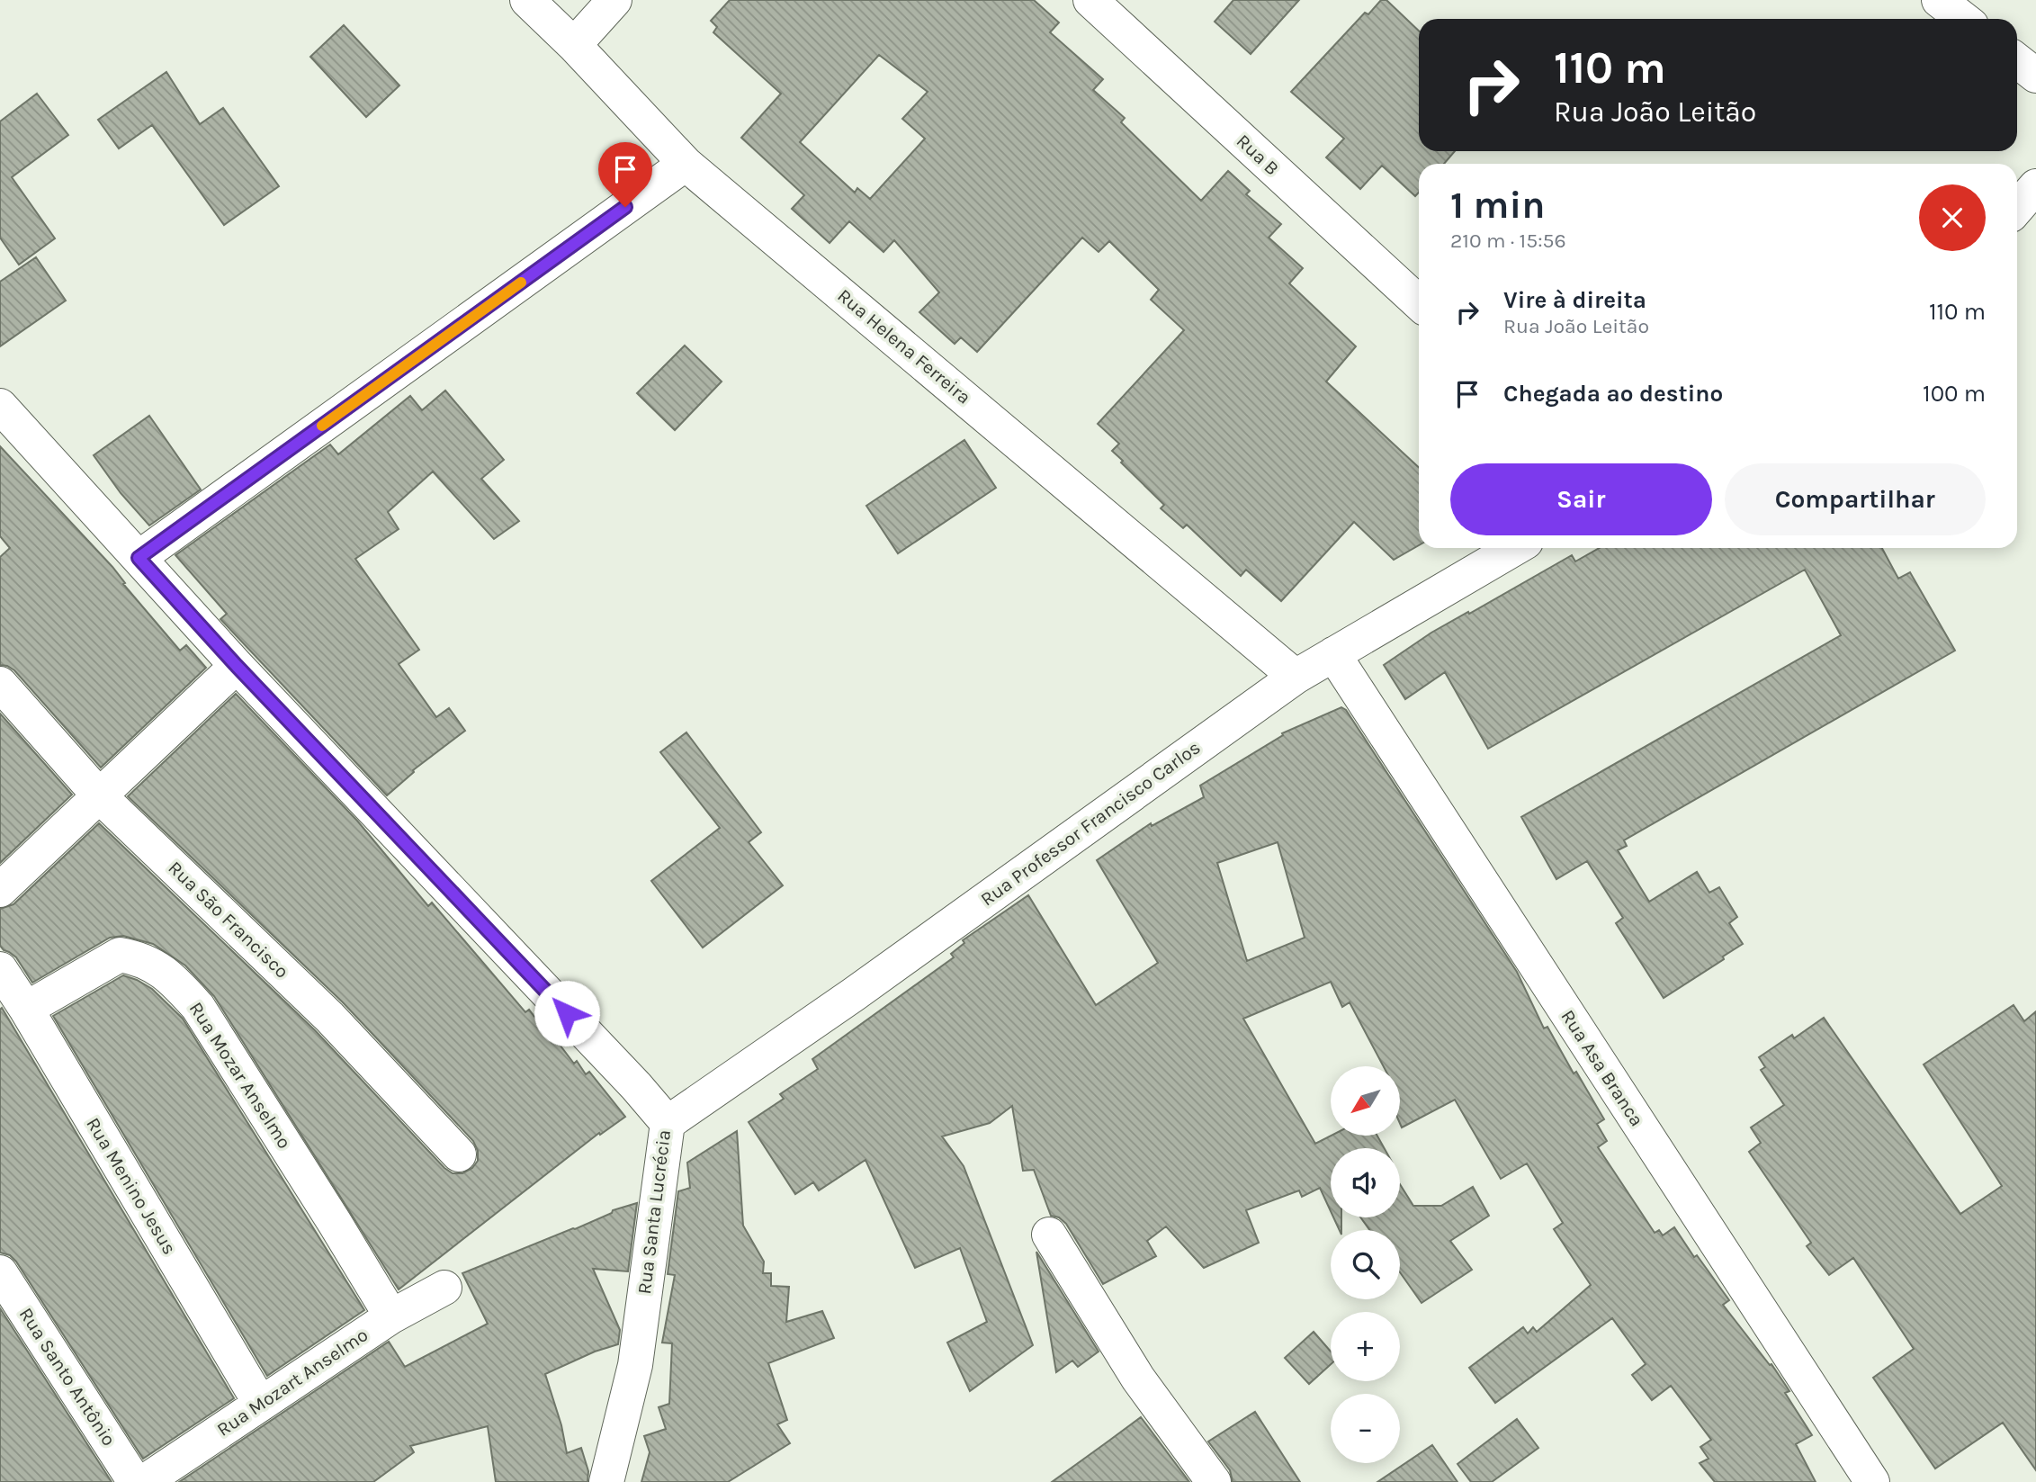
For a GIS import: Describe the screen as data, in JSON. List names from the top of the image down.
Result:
{
  "streets": {
    "street": [
      "Rua B",
      "Rua Helena Ferreira",
      "Rua Professor Francisco Carlos",
      "Rua São Francisco",
      "Rua Asa Branca",
      "Rua Mozar Anselmo",
      "Rua Menino Jesus",
      "Rua Santa Lucrécia",
      "Rua Santo Antônio",
      "Rua Mozart Anselmo"
    ]
  },
  "crossings": [
    ["Rua Helena Ferreira", "Rua Professor Francisco Carlos"],
    ["Rua Professor Francisco Carlos", "Rua Asa Branca"],
    ["Rua Professor Francisco Carlos", "Rua Santa Lucrécia"],
    ["Rua Mozar Anselmo", "Rua Menino Jesus"],
    ["Rua Mozar Anselmo", "Rua Mozart Anselmo"],
    ["Rua Menino Jesus", "Rua Mozart Anselmo"]
  ],
  "north": "bottom left",
  "page": {
    "turn": ["110 m", "Rua João Leitão"],
    "heading": ["1 min", "210 m · 15:56"],
    "list": [
      {
        "name": "Vire à direita",
        "note": "Rua João Leitão",
        "value": "110 m"
      },
      {
        "name": "Chegada ao destino",
        "value": "100 m"
      }
    ],
    "buttons": ["Sair", "Compartilhar"],
    "map_buttons": ["+", "−"]
  }
}
